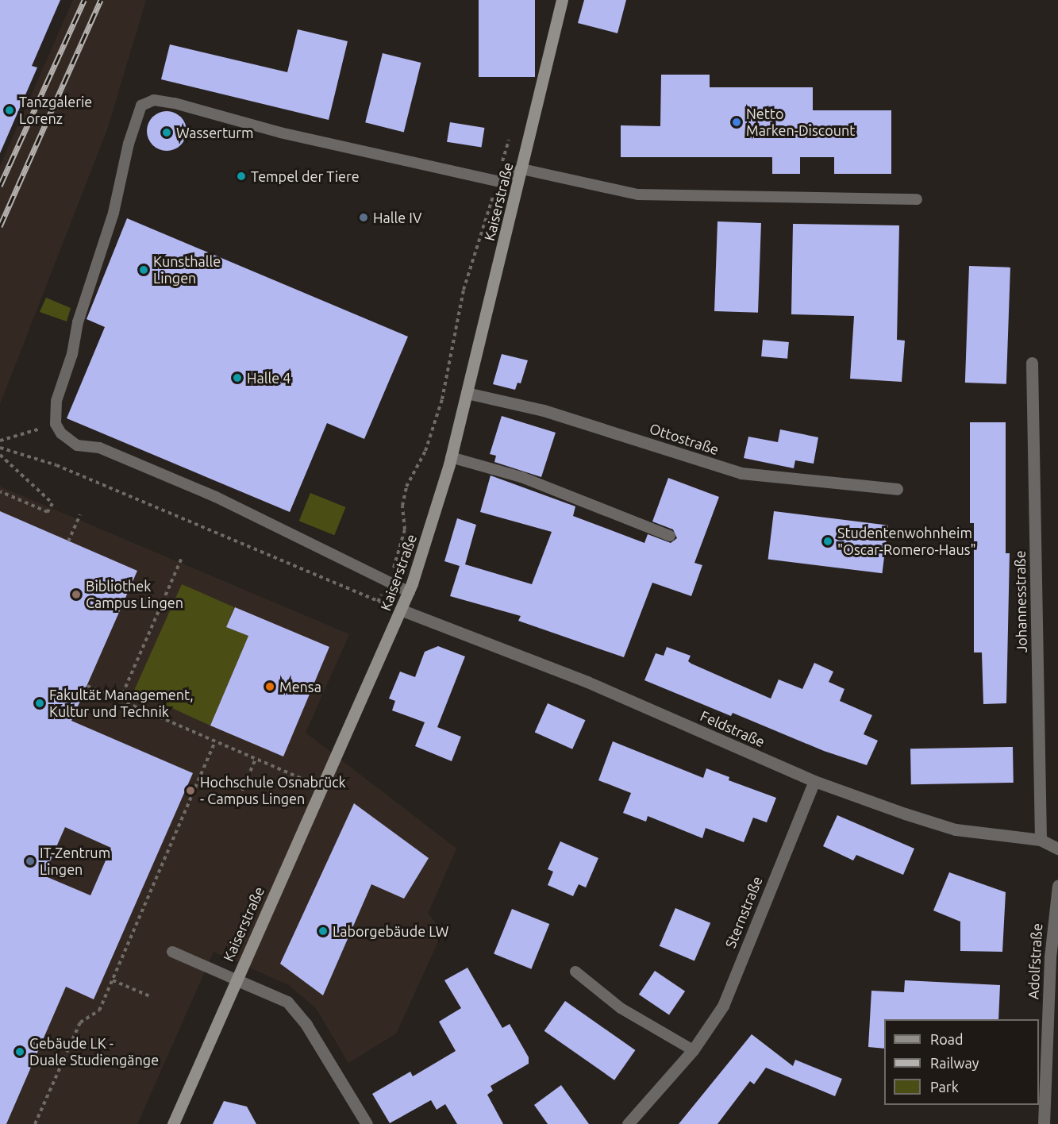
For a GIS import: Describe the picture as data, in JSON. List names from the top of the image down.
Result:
{
  "streets": {
    "main road": ["Kaiserstraße"],
    "street": [
      "Ottostraße",
      "Johannesstraße",
      "Feldstraße",
      "Sternstraße",
      "Adolfstraße"
    ]
  },
  "crossings": [
    ["Kaiserstraße", "Ottostraße"],
    ["Kaiserstraße", "Feldstraße"],
    ["Johannesstraße", "Feldstraße"],
    ["Feldstraße", "Sternstraße"]
  ],
  "places": [
    "Tanzgalerie Lorenz",
    "Netto Marken-Discount",
    "Wasserturm",
    "Tempel der Tiere",
    "Halle IV",
    "Kunsthalle Lingen",
    "Halle 4",
    "Studentenwohnheim \"Oscar-Romero-Haus\"",
    "Bibliothek Campus Lingen",
    "Mensa",
    "Fakultät Management, Kultur und Technik",
    "Hochschule Osnabrück - Campus Lingen",
    "IT-Zentrum Lingen",
    "Laborgebäude LW",
    "Gebäude LK - Duale Studiengänge"
  ],
  "legend": ["Road", "Railway", "Park"]
}
